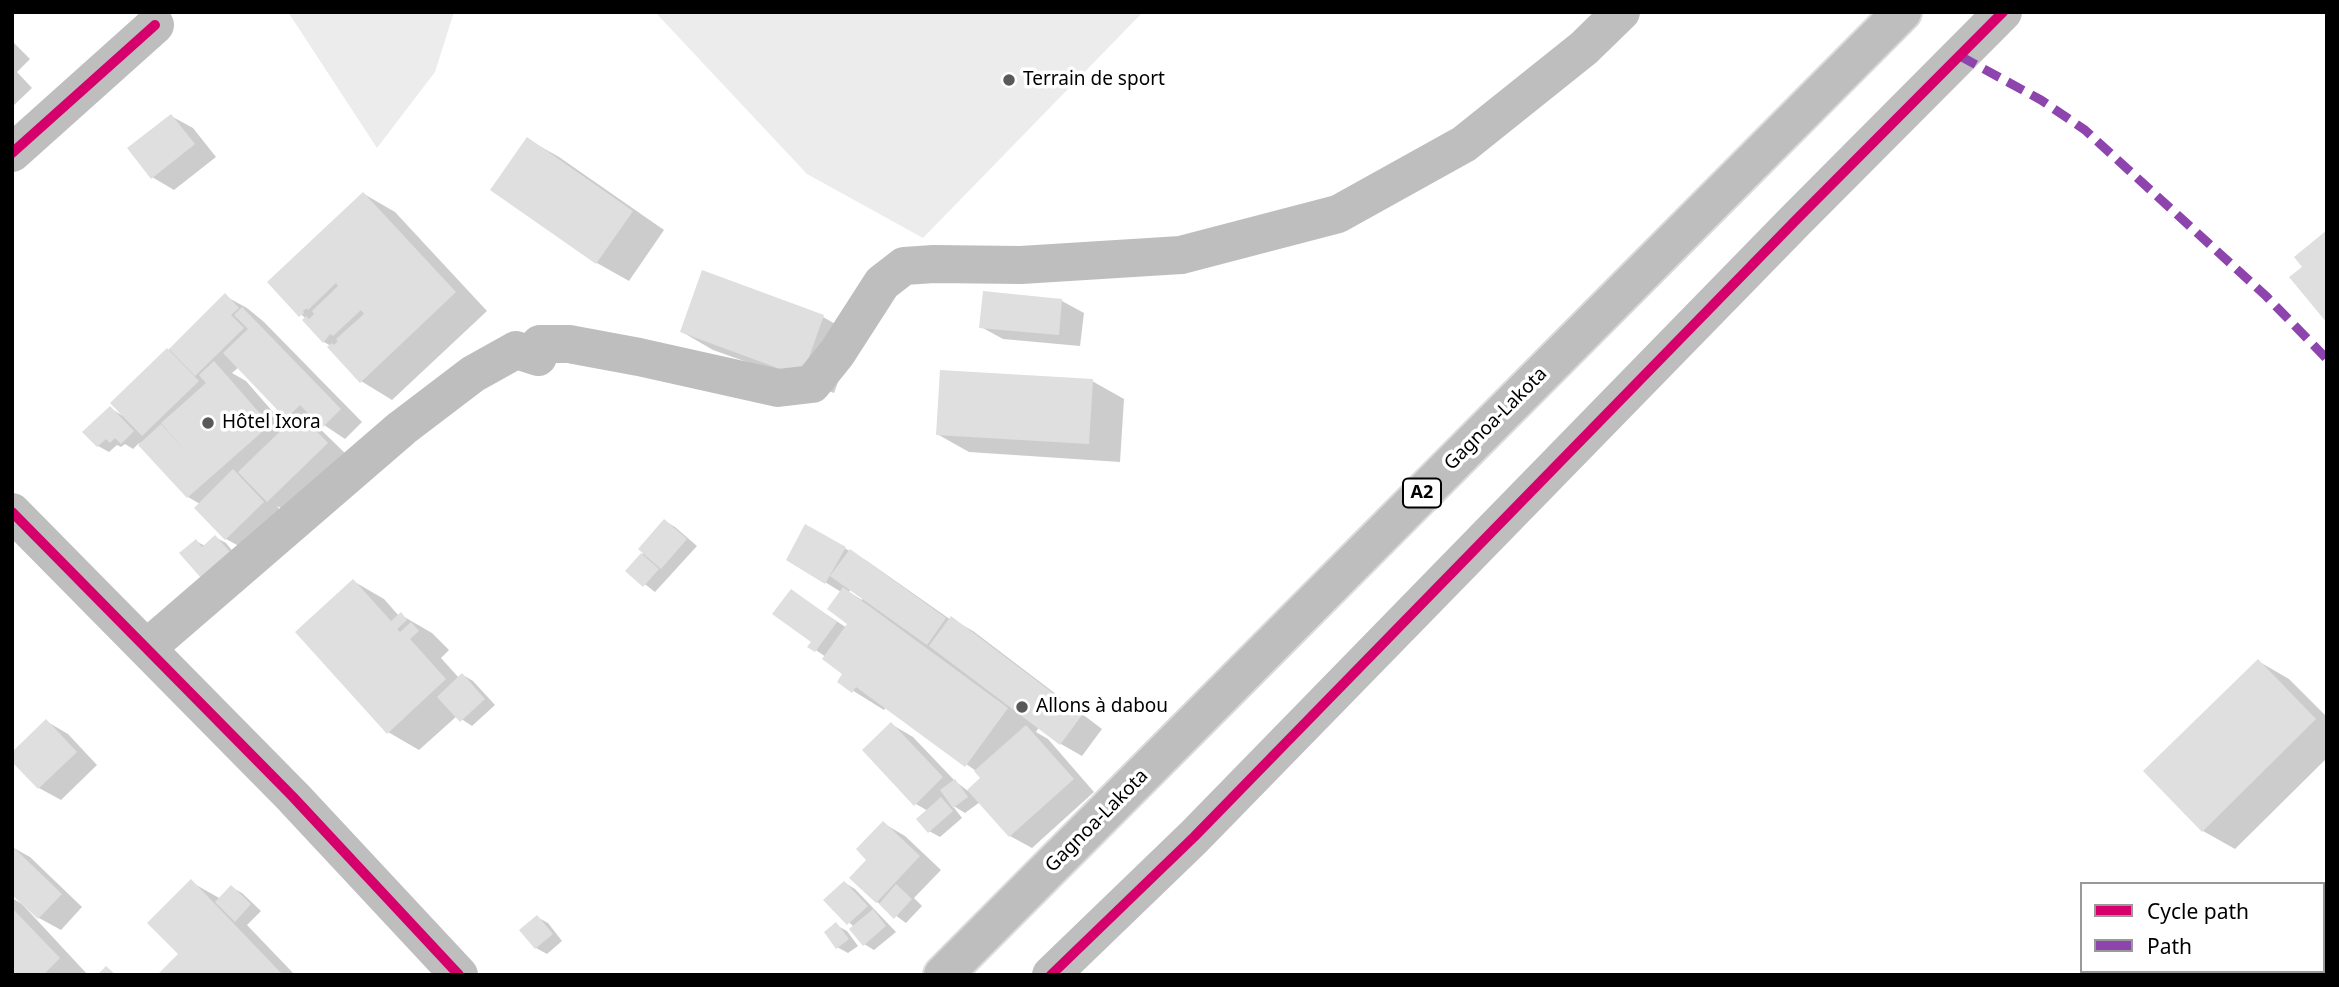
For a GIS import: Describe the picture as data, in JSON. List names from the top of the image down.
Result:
{
  "streets": {
    "street": ["Gagnoa-Lakota", "A2"]
  },
  "places": ["Terrain de sport", "Hôtel Ixora", "Allons à dabou"],
  "legend": ["Cycle path", "Path"]
}
